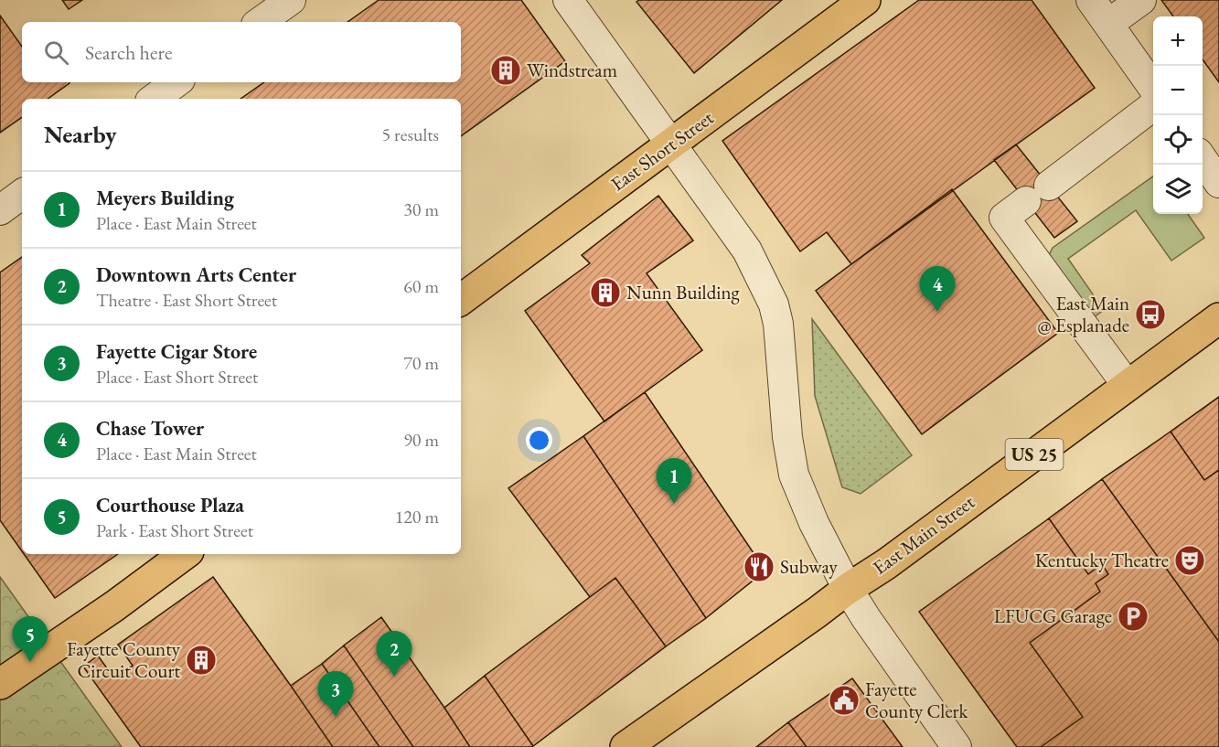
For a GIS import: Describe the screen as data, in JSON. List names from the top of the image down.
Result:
{
  "streets": {
    "main road": ["East Short Street", "US 25", "East Main Street"]
  },
  "places": {
    "building": ["Windstream", "Nunn Building", "Fayette County Circuit Court"],
    "bus stop": ["East Main @ Esplanade"],
    "theatre": ["Kentucky Theatre"],
    "restaurant": ["Subway"],
    "parking": ["LFUCG Garage"],
    "public building": ["Fayette County Clerk"]
  },
  "page": {
    "map_buttons": ["+", "−"],
    "search": "Search here",
    "heading": ["Nearby", "5 results"],
    "list": [
      {
        "mark": "1",
        "name": "Meyers Building",
        "note": "Place · East Main Street",
        "value": "30 m"
      },
      {
        "mark": "2",
        "name": "Downtown Arts Center",
        "note": "Theatre · East Short Street",
        "value": "60 m"
      },
      {
        "mark": "3",
        "name": "Fayette Cigar Store",
        "note": "Place · East Short Street",
        "value": "70 m"
      },
      {
        "mark": "4",
        "name": "Chase Tower",
        "note": "Place · East Main Street",
        "value": "90 m"
      },
      {
        "mark": "5",
        "name": "Courthouse Plaza",
        "note": "Park · East Short Street",
        "value": "120 m"
      }
    ],
    "pins": [
      "4",
      "1",
      "5",
      "2",
      "3"
    ]
  }
}
